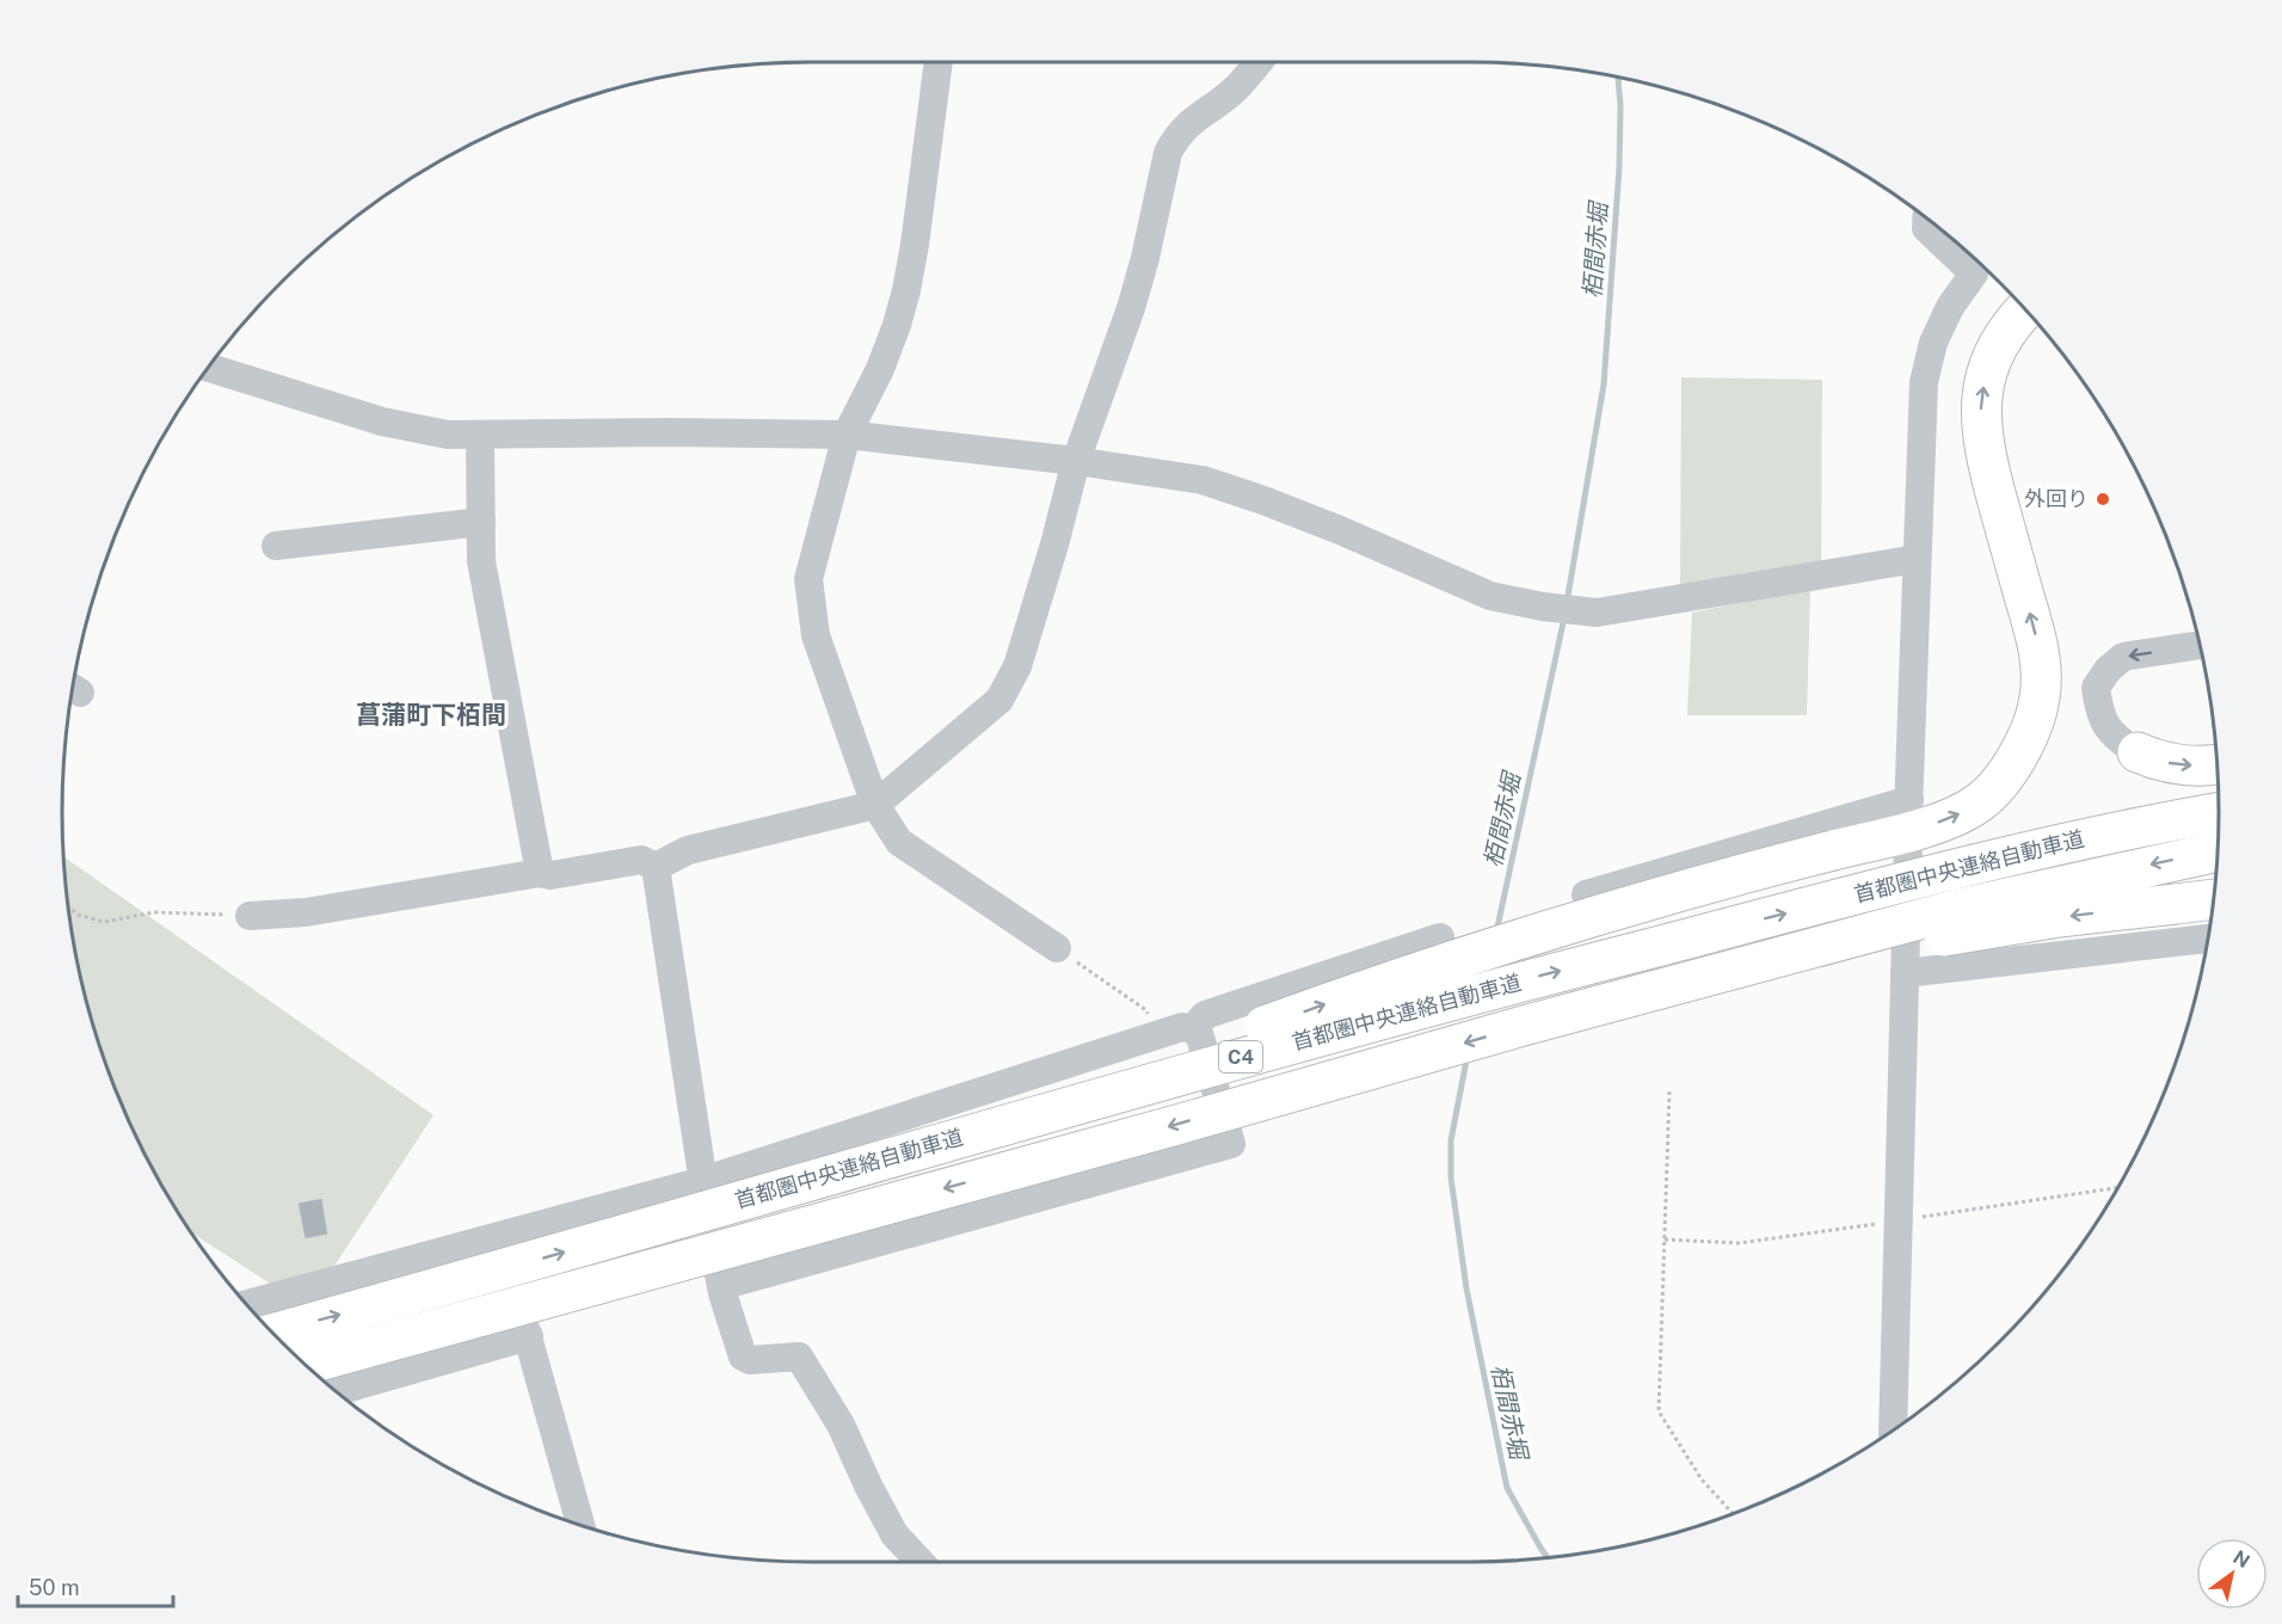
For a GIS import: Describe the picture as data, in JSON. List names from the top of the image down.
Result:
{
  "streets": {
    "highway": ["首都圏中央連絡自動車道", "C4"]
  },
  "districts": ["菖蒲町下栢間"],
  "water": ["栢間赤堀"],
  "places": ["外回り"],
  "scale_bar": "50 m",
  "north": "top right"
}
